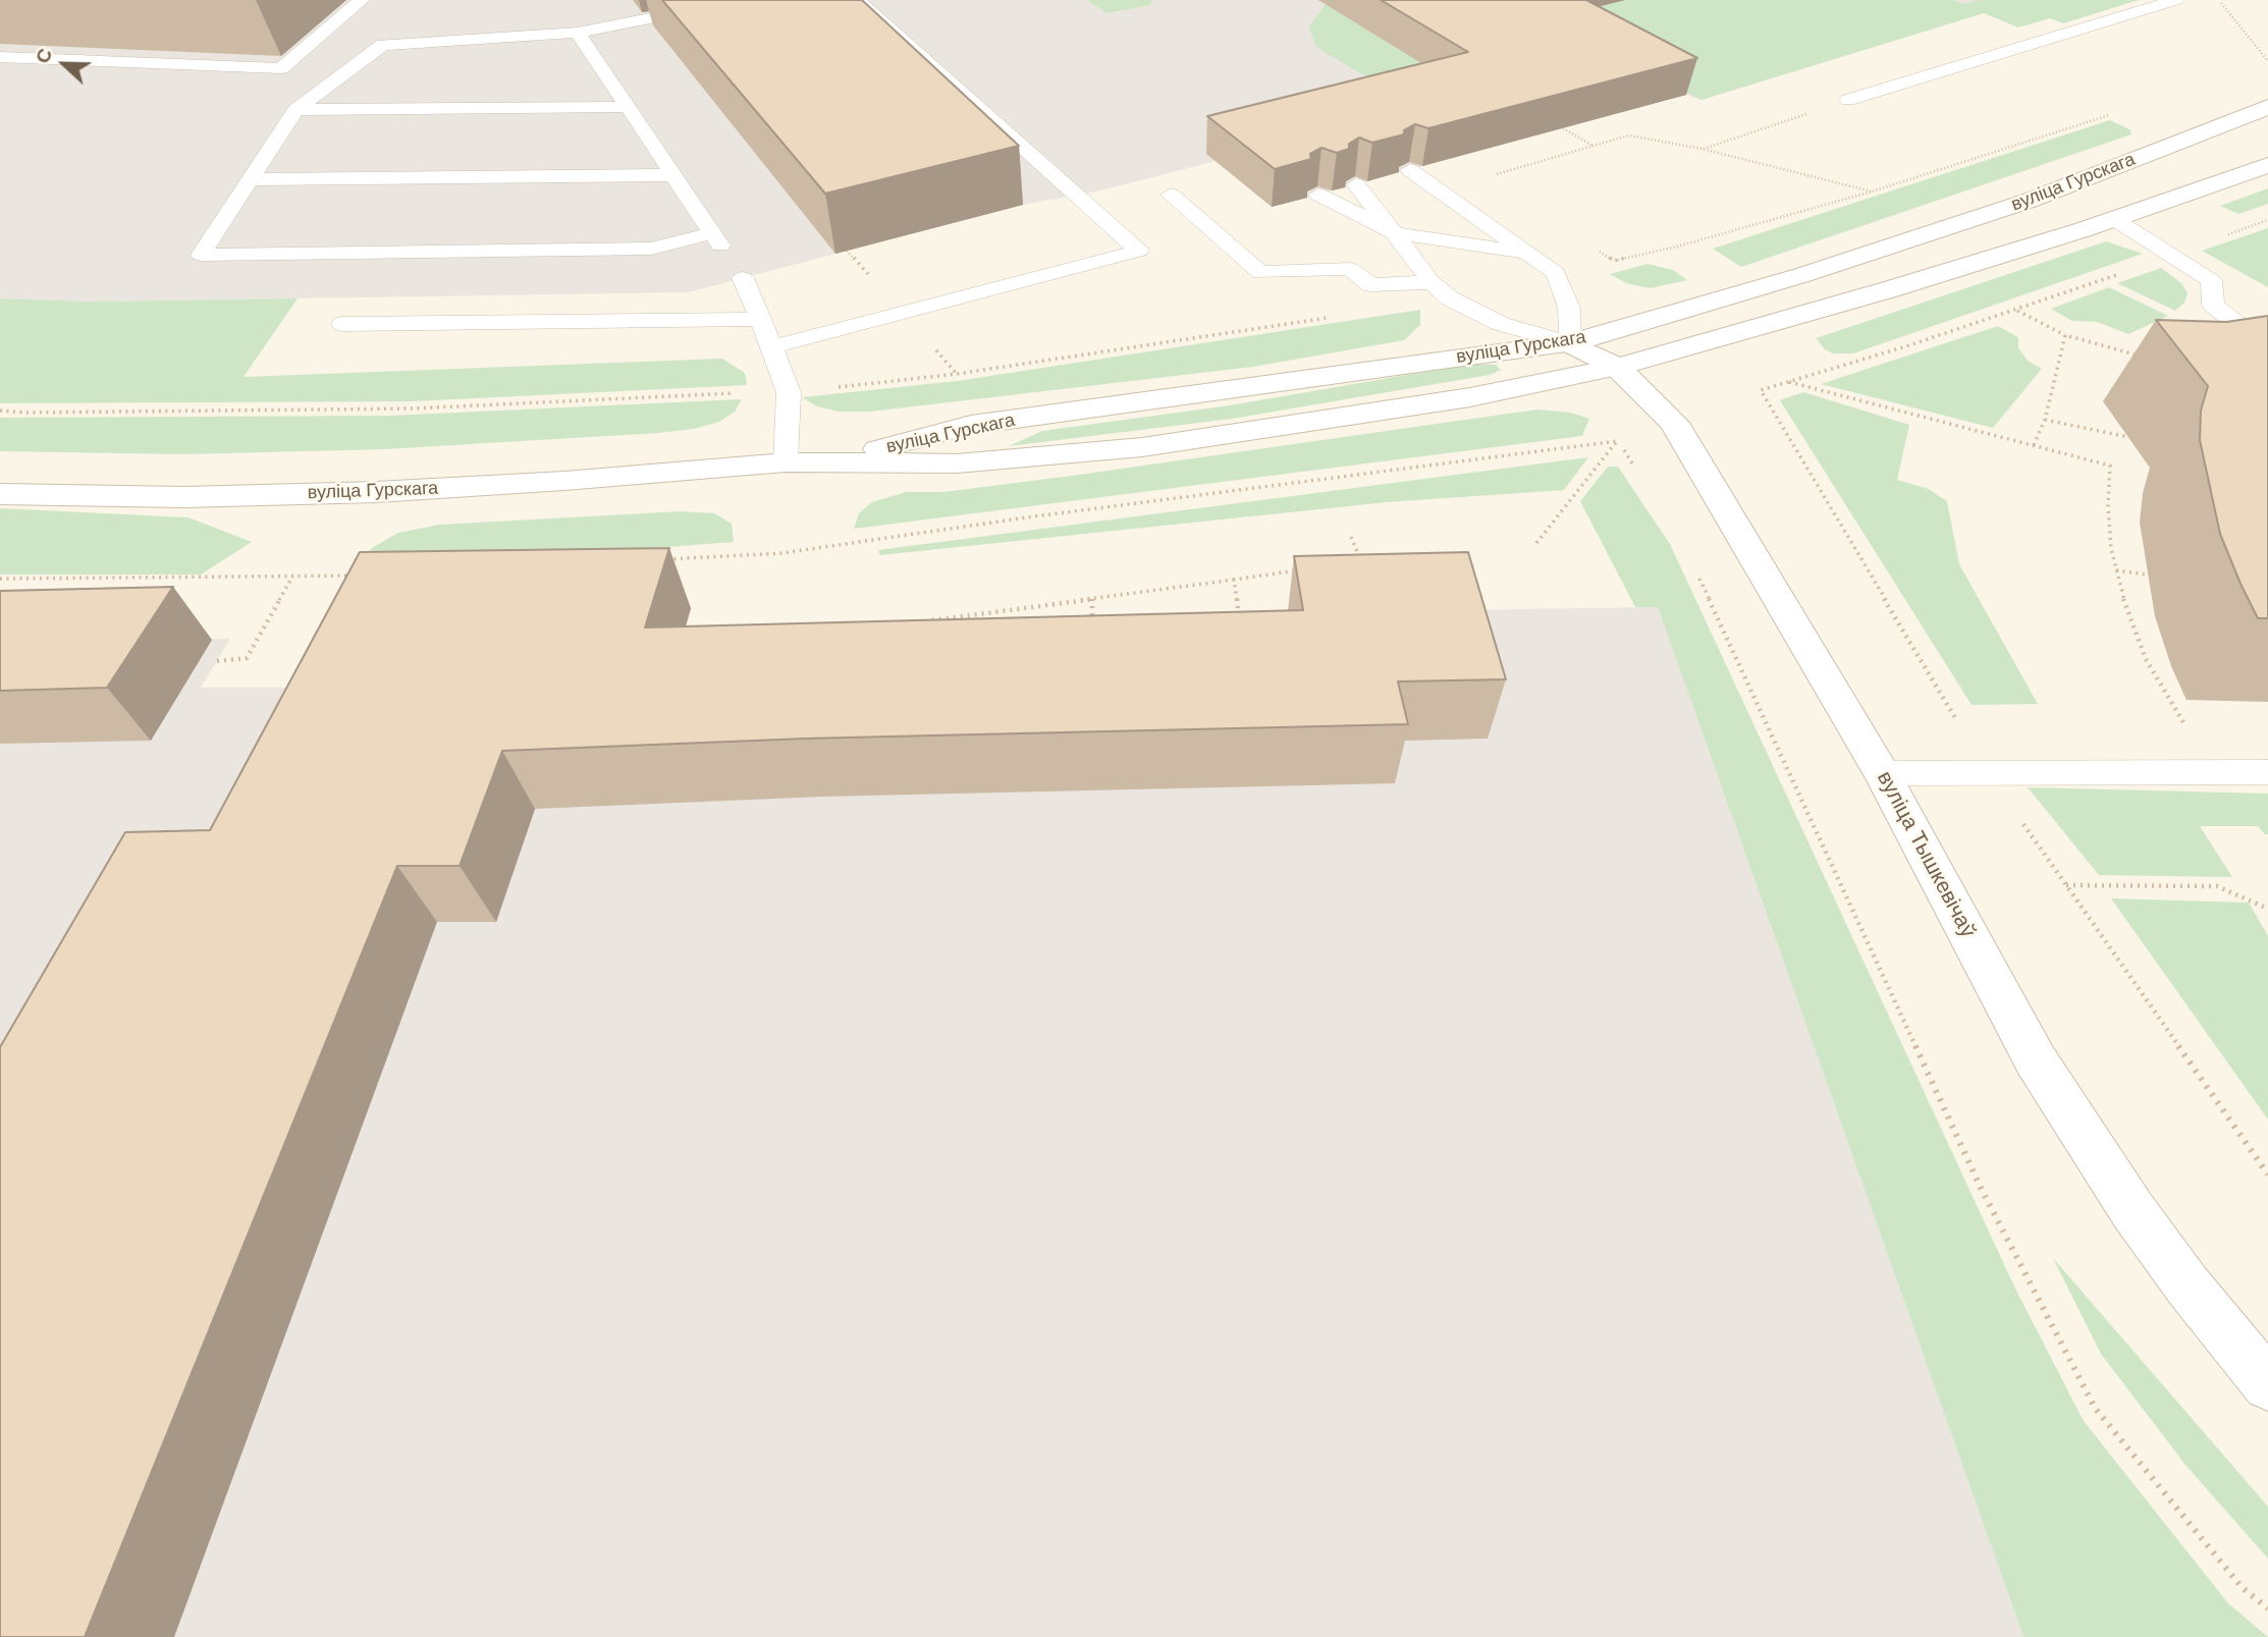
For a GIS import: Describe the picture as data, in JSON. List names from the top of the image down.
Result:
{
  "streets": {
    "main road": ["вуліца Гурскага", "вуліца Тышкевічаў"]
  },
  "crossings": [
    ["вуліца Гурскага", "вуліца Тышкевічаў"]
  ],
  "north": "left"
}
